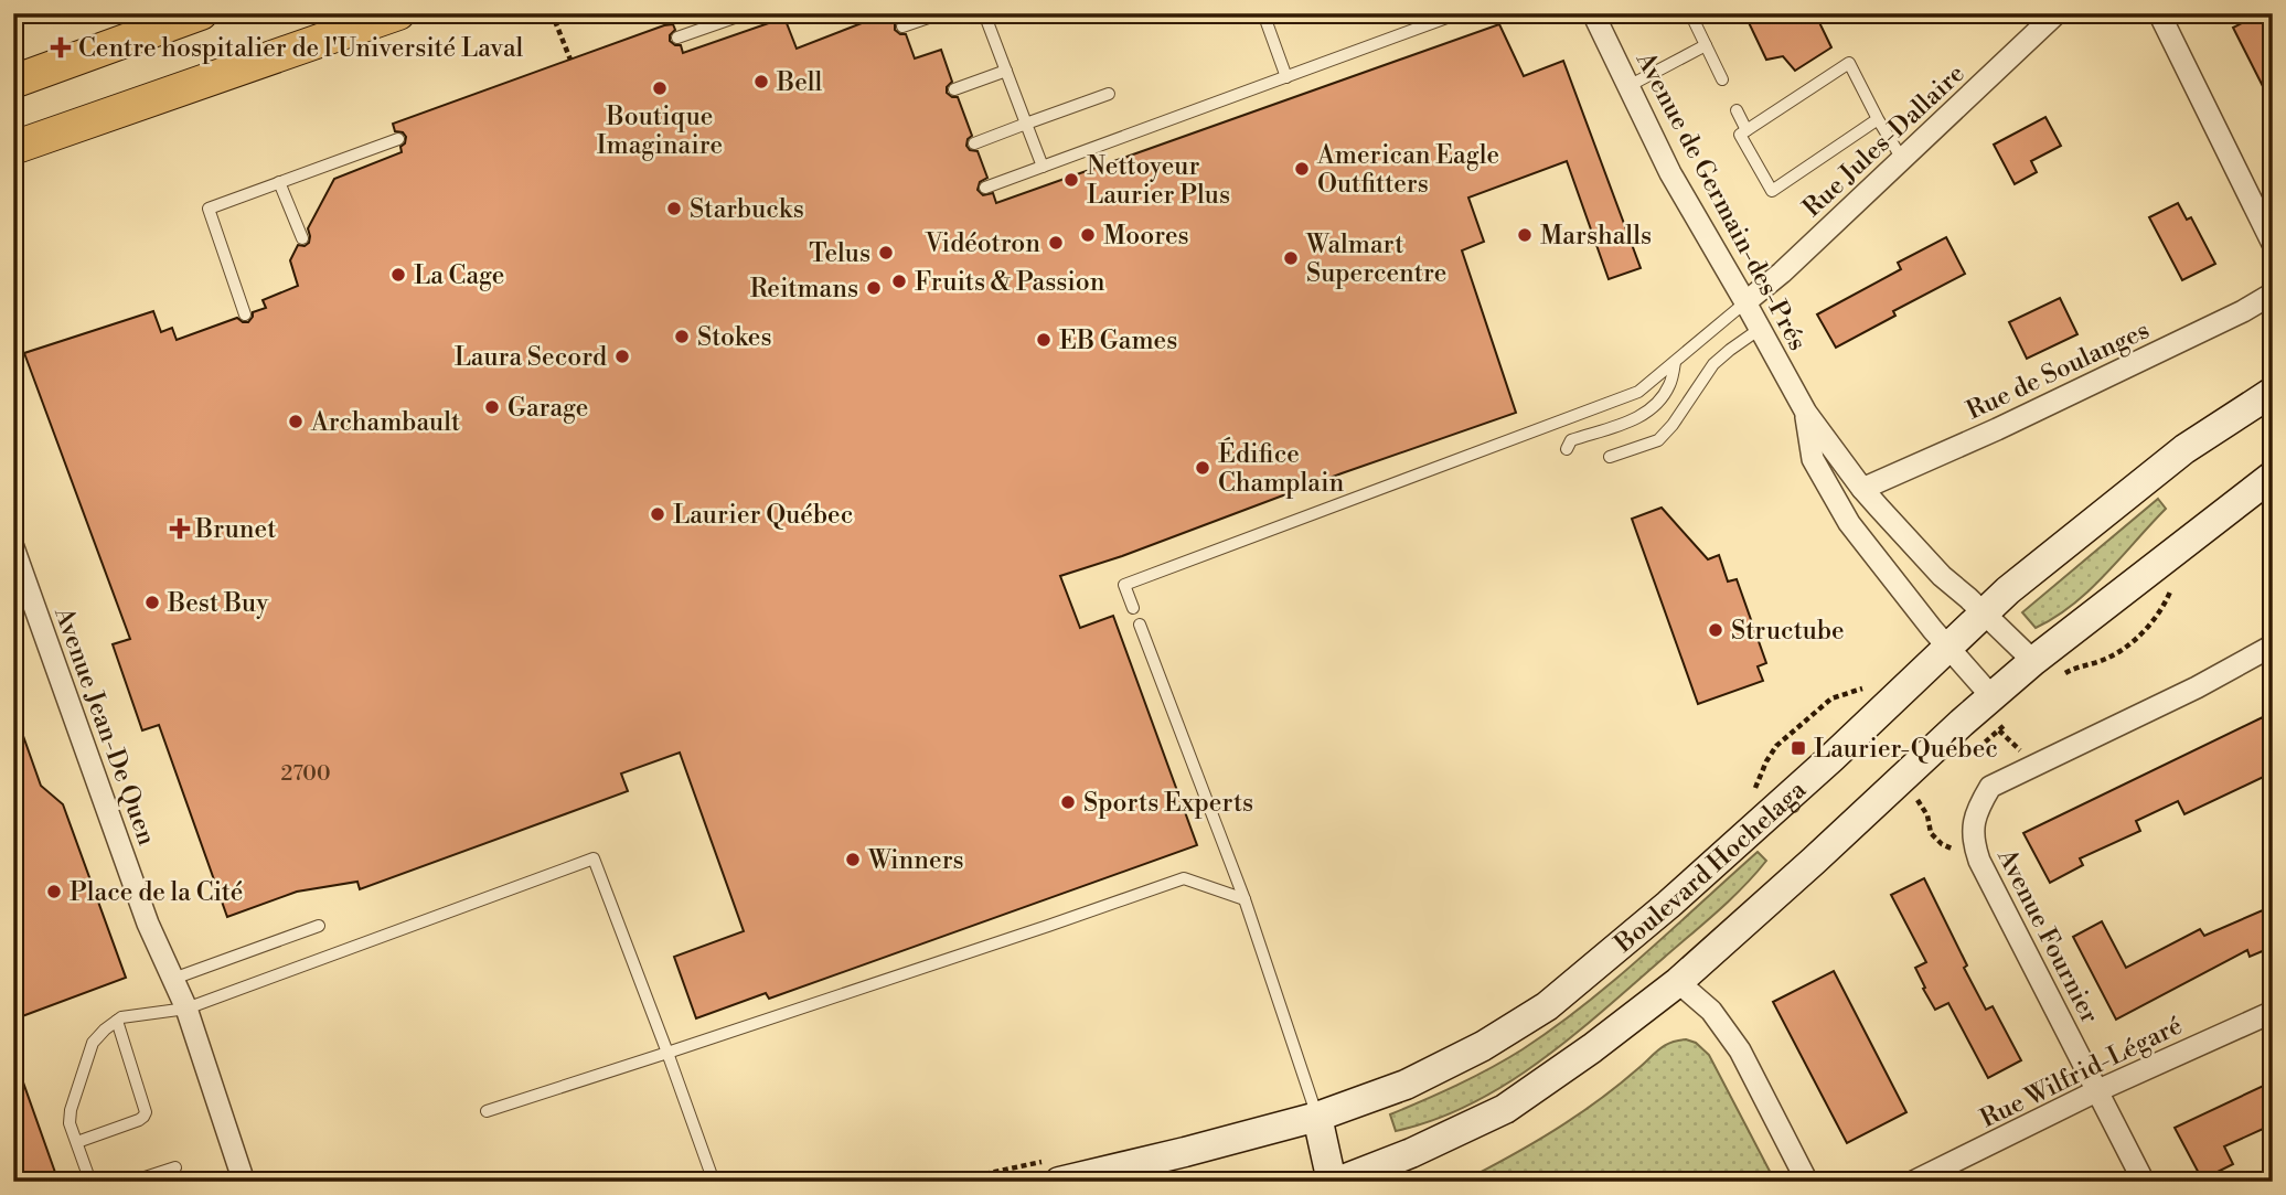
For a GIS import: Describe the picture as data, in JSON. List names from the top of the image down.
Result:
{
  "streets": {
    "main road": ["Boulevard Hochelaga"],
    "street": [
      "Rue Jules-Dallaire",
      "Avenue de Germain-des-Prés",
      "Rue de Soulanges",
      "Avenue Jean-De Quen",
      "Avenue Fournier",
      "Rue Wilfrid-Légaré"
    ]
  },
  "crossings": [
    ["Rue Jules-Dallaire", "Avenue de Germain-des-Prés"],
    ["Avenue de Germain-des-Prés", "Rue de Soulanges"],
    ["Avenue de Germain-des-Prés", "Boulevard Hochelaga"],
    ["Avenue Fournier", "Rue Wilfrid-Légaré"]
  ],
  "places": {
    "health": ["Centre hospitalier de l'Université Laval", "Brunet"],
    "other": [
      "Bell",
      "Boutique Imaginaire",
      "American Eagle Outfitters",
      "Nettoyeur Laurier Plus",
      "Starbucks",
      "Moores",
      "Marshalls",
      "Vidéotron",
      "Telus",
      "Walmart Supercentre",
      "La Cage",
      "Fruits & Passion",
      "Reitmans",
      "Stokes",
      "EB Games",
      "Laura Secord",
      "Garage",
      "Archambault",
      "Édifice Champlain",
      "Laurier Québec",
      "Best Buy",
      "Structube",
      "Sports Experts",
      "Winners",
      "Place de la Cité"
    ],
    "transit": ["Laurier-Québec"]
  },
  "house_numbers": ["2700"]
}
